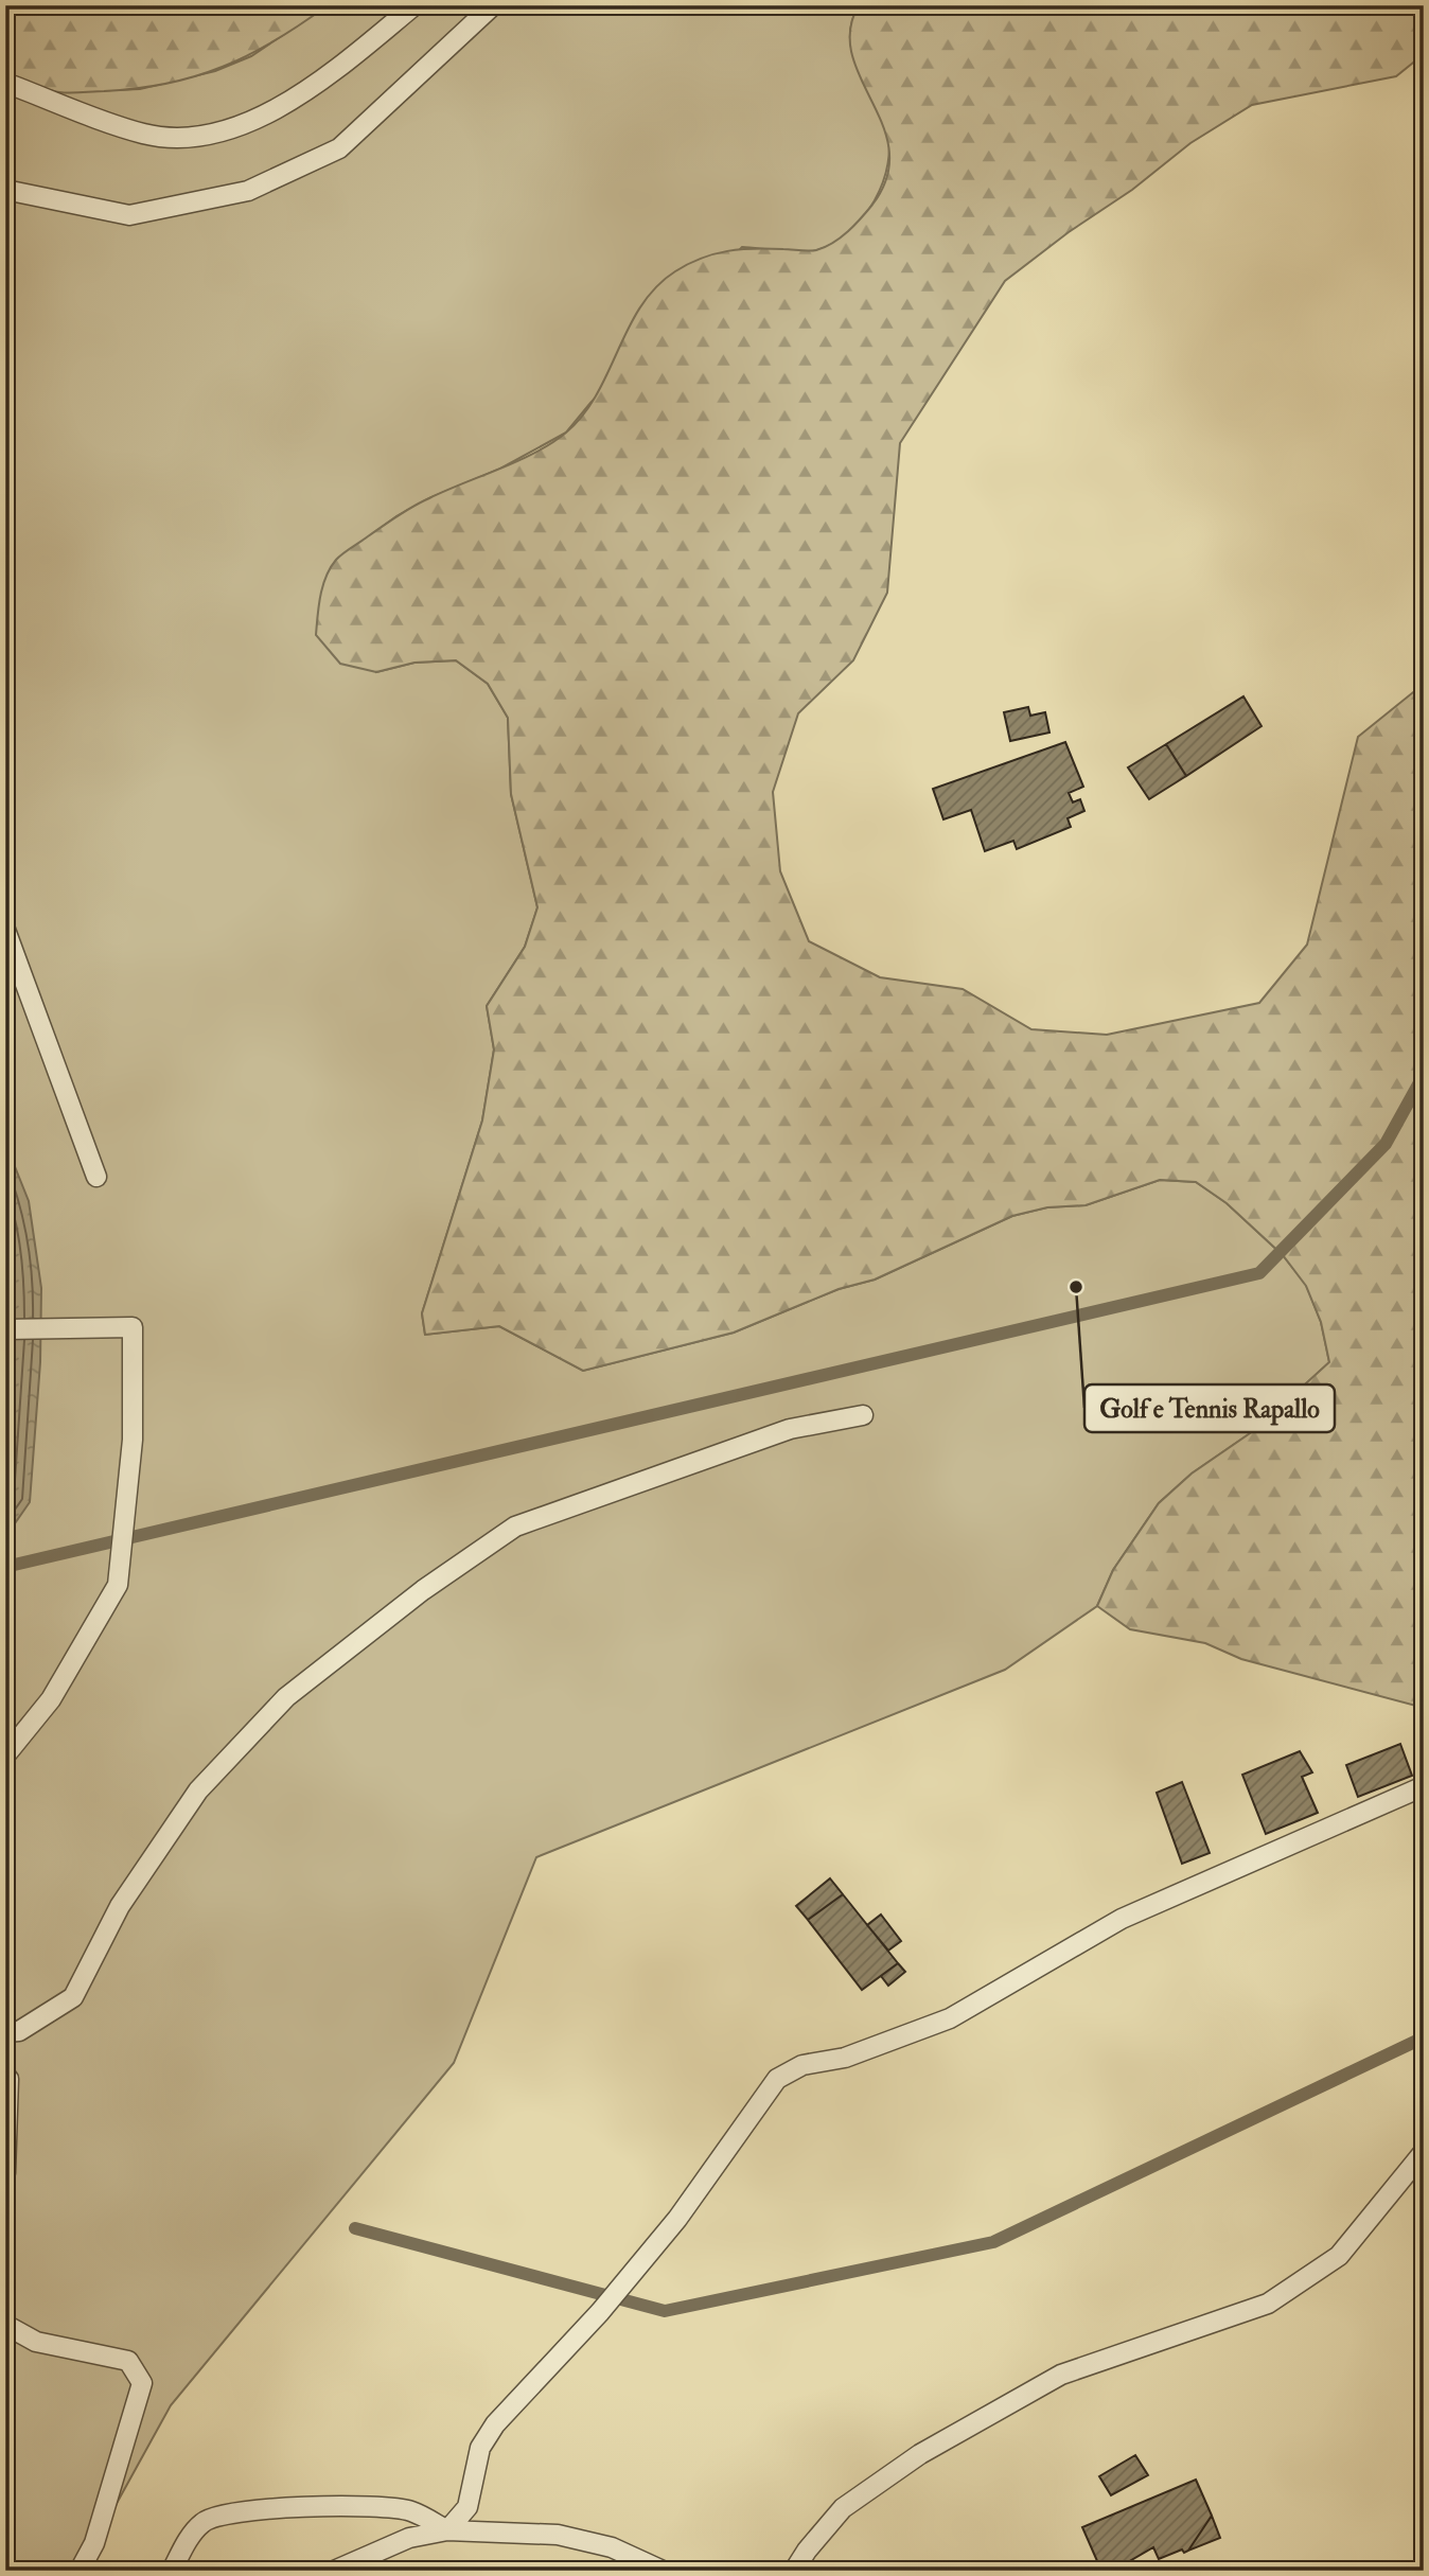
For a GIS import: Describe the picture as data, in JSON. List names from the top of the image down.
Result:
{
  "places": ["Golf e Tennis Rapallo"]
}
